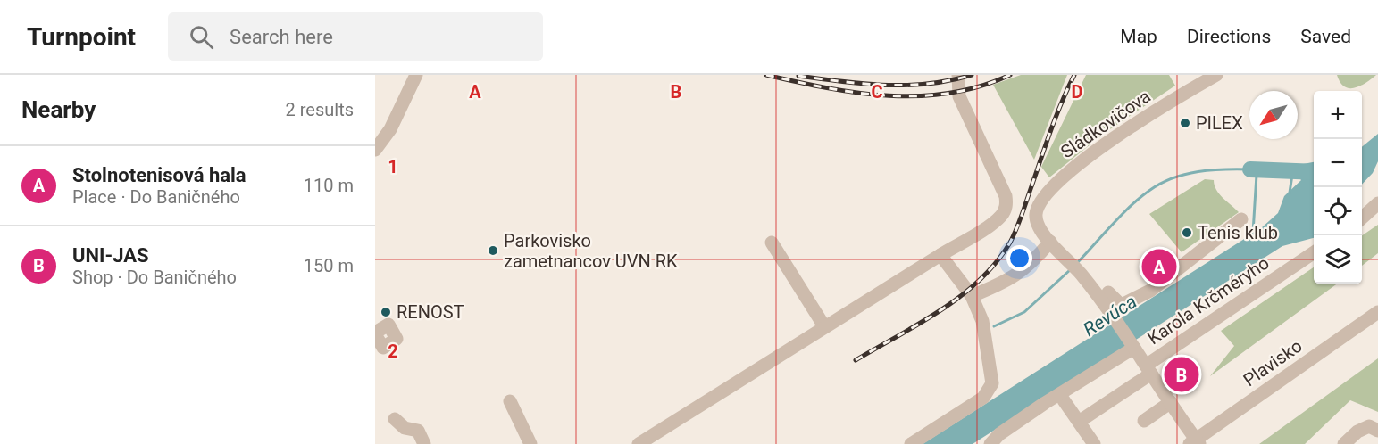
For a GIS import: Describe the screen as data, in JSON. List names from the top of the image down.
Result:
{
  "streets": {
    "street": ["Sládkovičova", "Karola Krčméryho", "Plavisko"]
  },
  "water": ["Revúca"],
  "places": [
    "PILEX",
    "Tenis klub",
    "Parkovisko zametnancov UVN RK",
    "RENOST"
  ],
  "north": "bottom left",
  "page": {
    "header": "Turnpoint",
    "search": "Search here",
    "nav": ["Map", "Directions", "Saved"],
    "heading": ["Nearby", "2 results"],
    "map_buttons": ["+", "−"],
    "list": [
      {
        "mark": "A",
        "name": "Stolnotenisová hala",
        "note": "Place · Do Baničného",
        "value": "110 m"
      },
      {
        "mark": "B",
        "name": "UNI-JAS",
        "note": "Shop · Do Baničného",
        "value": "150 m"
      }
    ],
    "pins": ["A", "B"]
  },
  "grid": {
    "columns": [
      "A",
      "B",
      "C",
      "D"
    ],
    "rows": ["1", "2"]
  }
}
